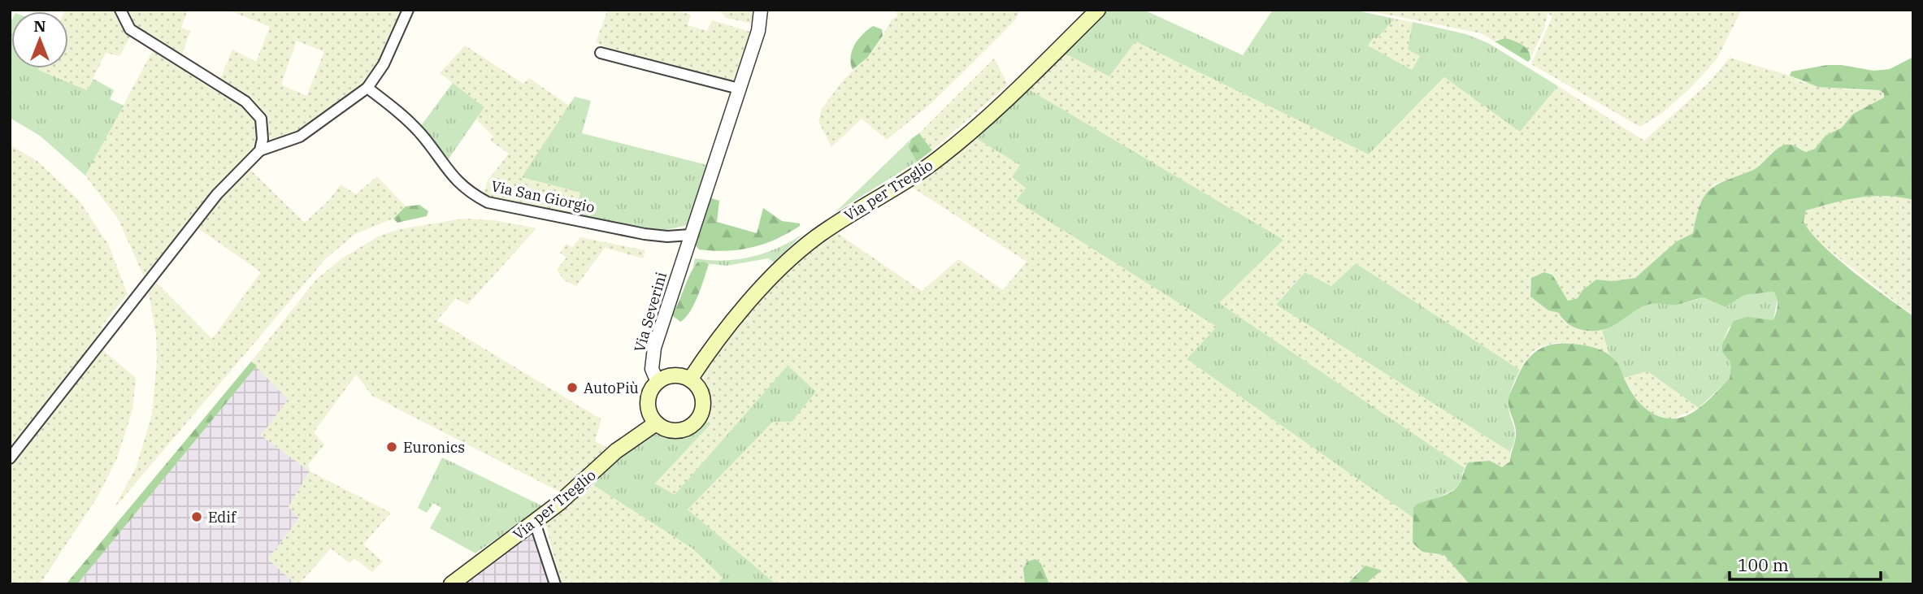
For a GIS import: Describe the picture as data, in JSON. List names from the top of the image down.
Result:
{
  "streets": {
    "main road": ["Via per Treglio"],
    "street": ["Via San Giorgio", "Via Severini"]
  },
  "crossings": [
    ["Via per Treglio", "Via Severini"],
    ["Via San Giorgio", "Via Severini"]
  ],
  "places": ["AutoPiù", "Euronics", "Edif"],
  "scale_bar": "100 m",
  "north": "top"
}
